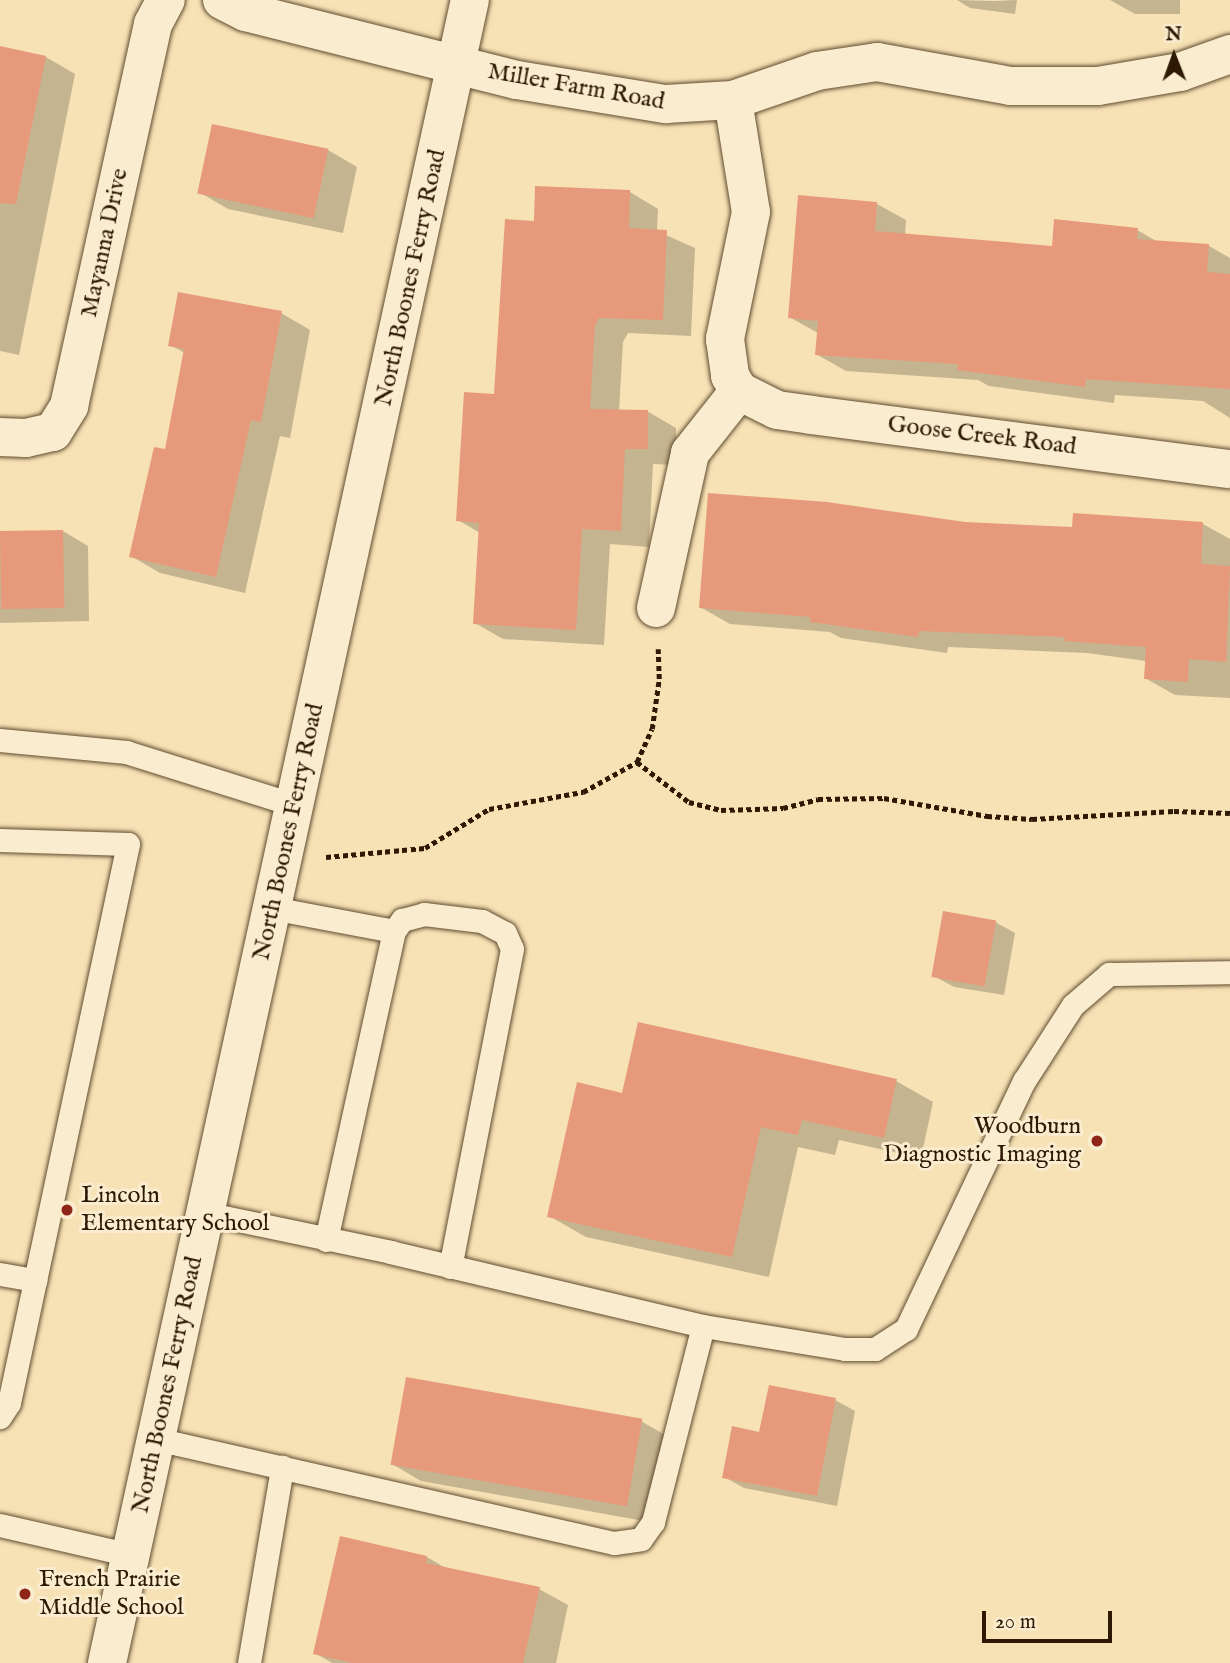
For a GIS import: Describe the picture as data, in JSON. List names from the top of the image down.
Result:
{
  "streets": {
    "street": [
      "Miller Farm Road",
      "Mayanna Drive",
      "North Boones Ferry Road",
      "Goose Creek Road"
    ]
  },
  "crossings": [
    ["Miller Farm Road", "North Boones Ferry Road"]
  ],
  "places": ["Woodburn Diagnostic Imaging", "Lincoln Elementary School", "French Prairie Middle School"],
  "scale_bar": "20 m",
  "north": "top"
}
